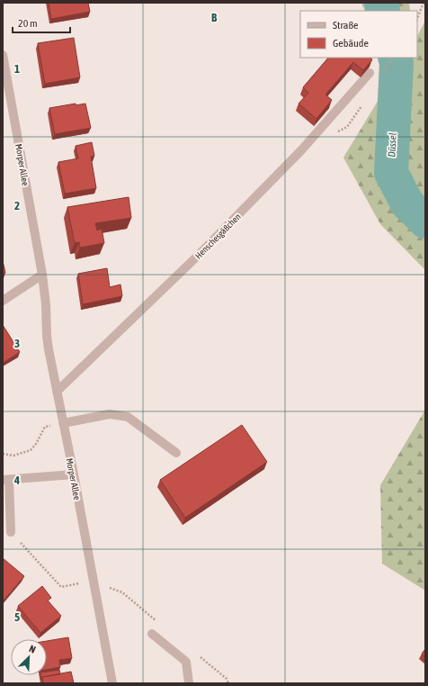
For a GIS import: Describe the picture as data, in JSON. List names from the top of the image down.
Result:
{
  "streets": {
    "street": ["Morper Allee", "Henschesgäßchen"]
  },
  "crossings": [
    ["Morper Allee", "Henschesgäßchen"]
  ],
  "water": ["Düssel"],
  "legend": ["Straße", "Gebäude"],
  "scale_bar": "20 m",
  "north": "top right",
  "grid": {
    "columns": ["B"],
    "rows": [
      "1",
      "2",
      "3",
      "4",
      "5"
    ]
  }
}
